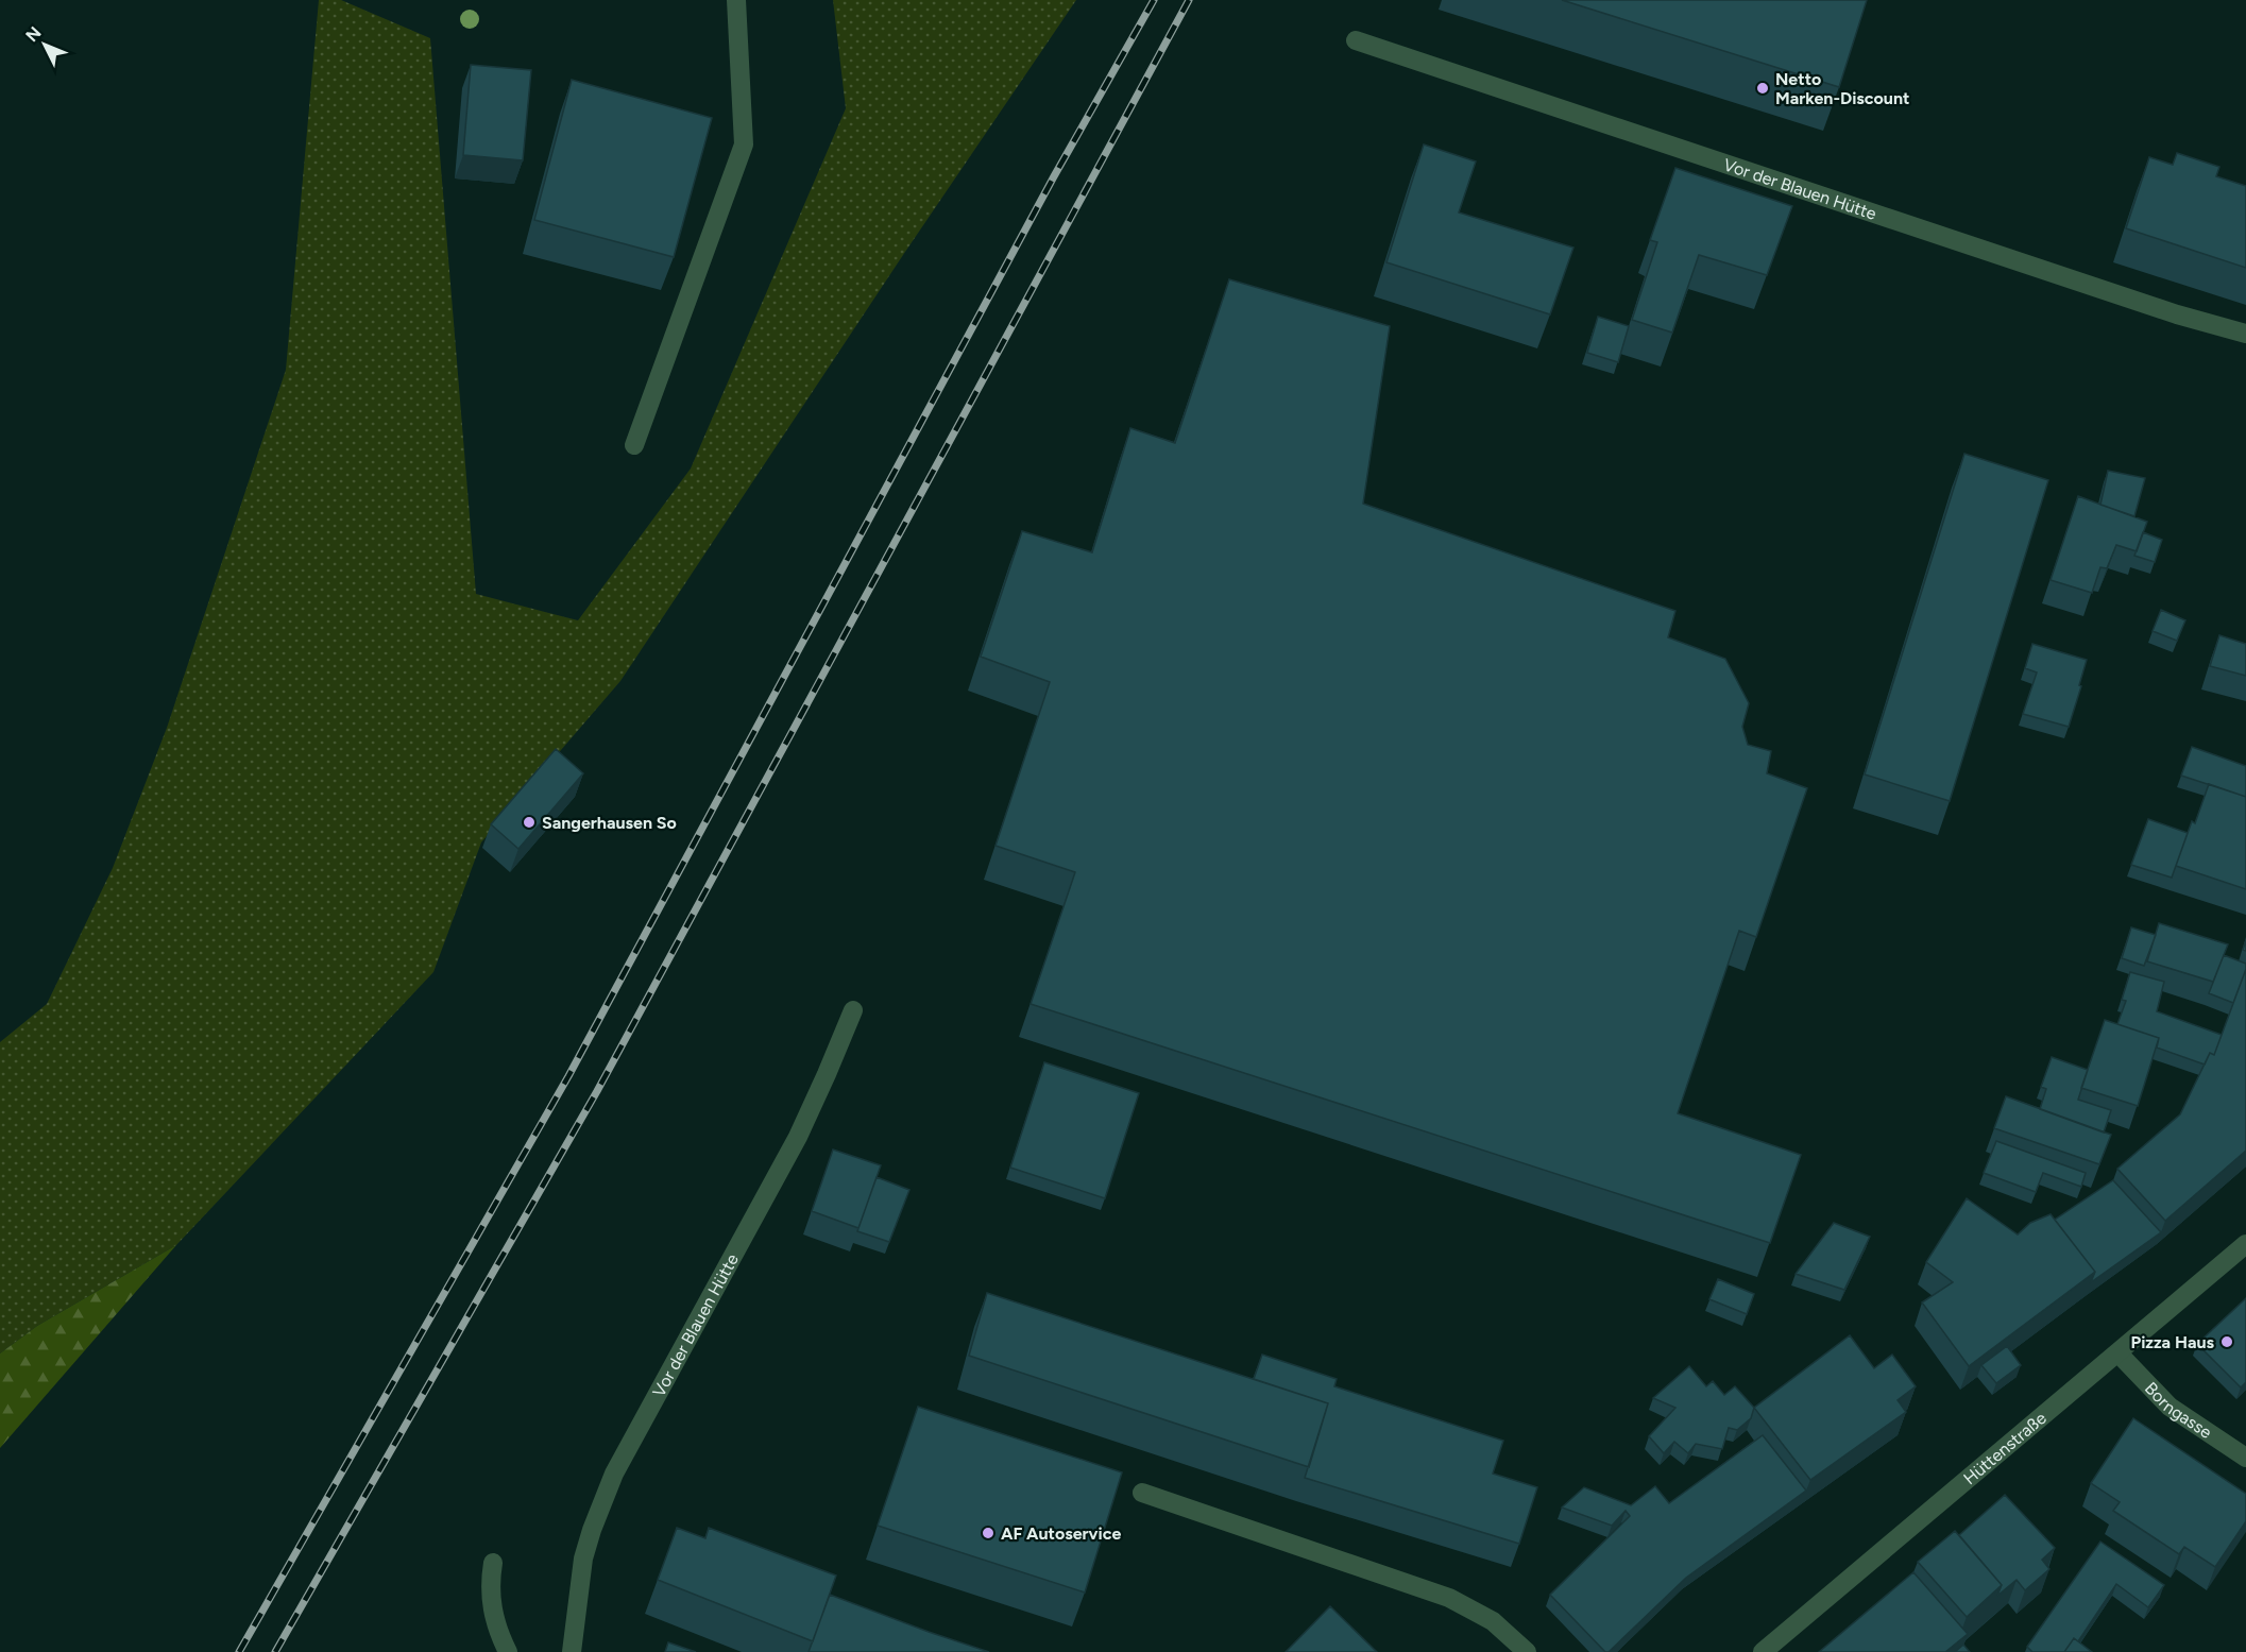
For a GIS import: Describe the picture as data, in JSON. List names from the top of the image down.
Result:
{
  "streets": {
    "street": ["Vor der Blauen Hütte", "Borngasse", "Hüttenstraße"]
  },
  "crossings": [
    ["Borngasse", "Hüttenstraße"]
  ],
  "places": [
    "Netto Marken-Discount",
    "Sangerhausen So",
    "Pizza Haus",
    "AF Autoservice"
  ],
  "north": "top left"
}
